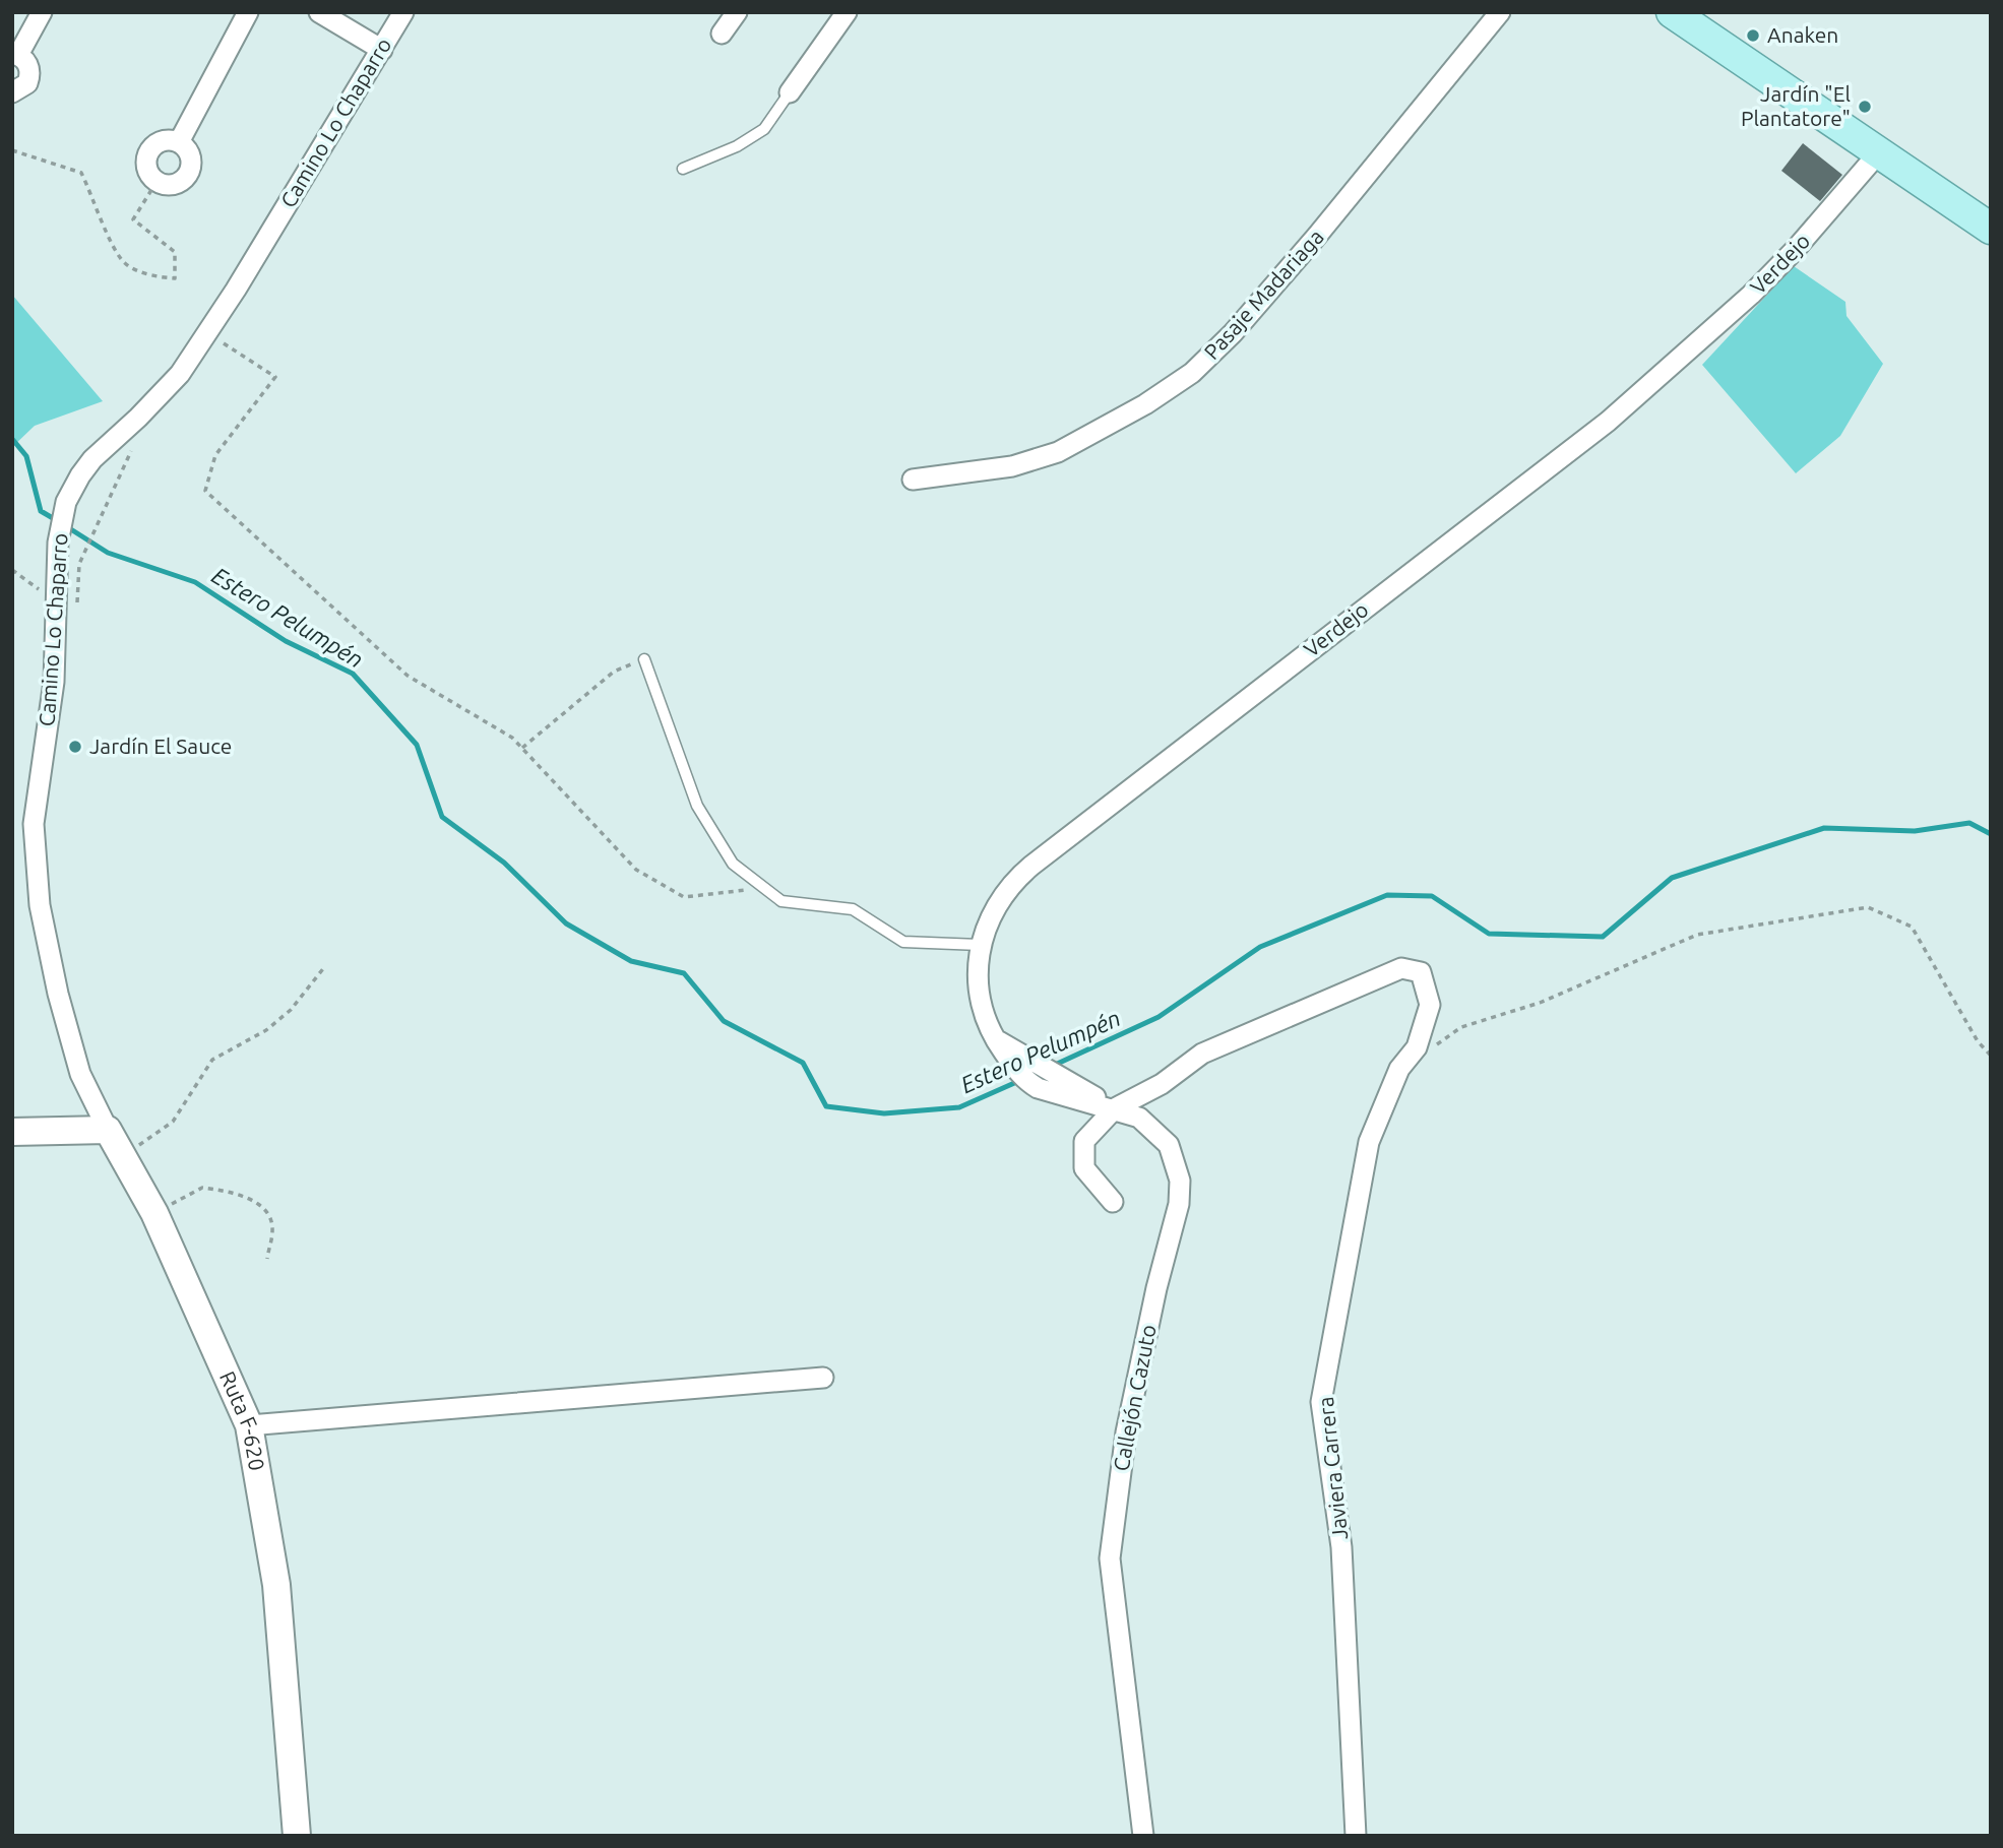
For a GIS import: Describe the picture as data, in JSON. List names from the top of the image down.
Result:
{
  "streets": {
    "street": [
      "Camino Lo Chaparro",
      "Verdejo",
      "Pasaje Madariaga",
      "Callejón Cazuto",
      "Ruta F-620",
      "Javiera Carrera"
    ]
  },
  "crossings": [
    ["Camino Lo Chaparro", "Ruta F-620"],
    ["Verdejo", "Callejón Cazuto"],
    ["Callejón Cazuto", "Javiera Carrera"]
  ],
  "water": ["Estero Pelumpén"],
  "places": ["Anaken", "Jardín \"El Plantatore\"", "Jardín El Sauce"]
}
